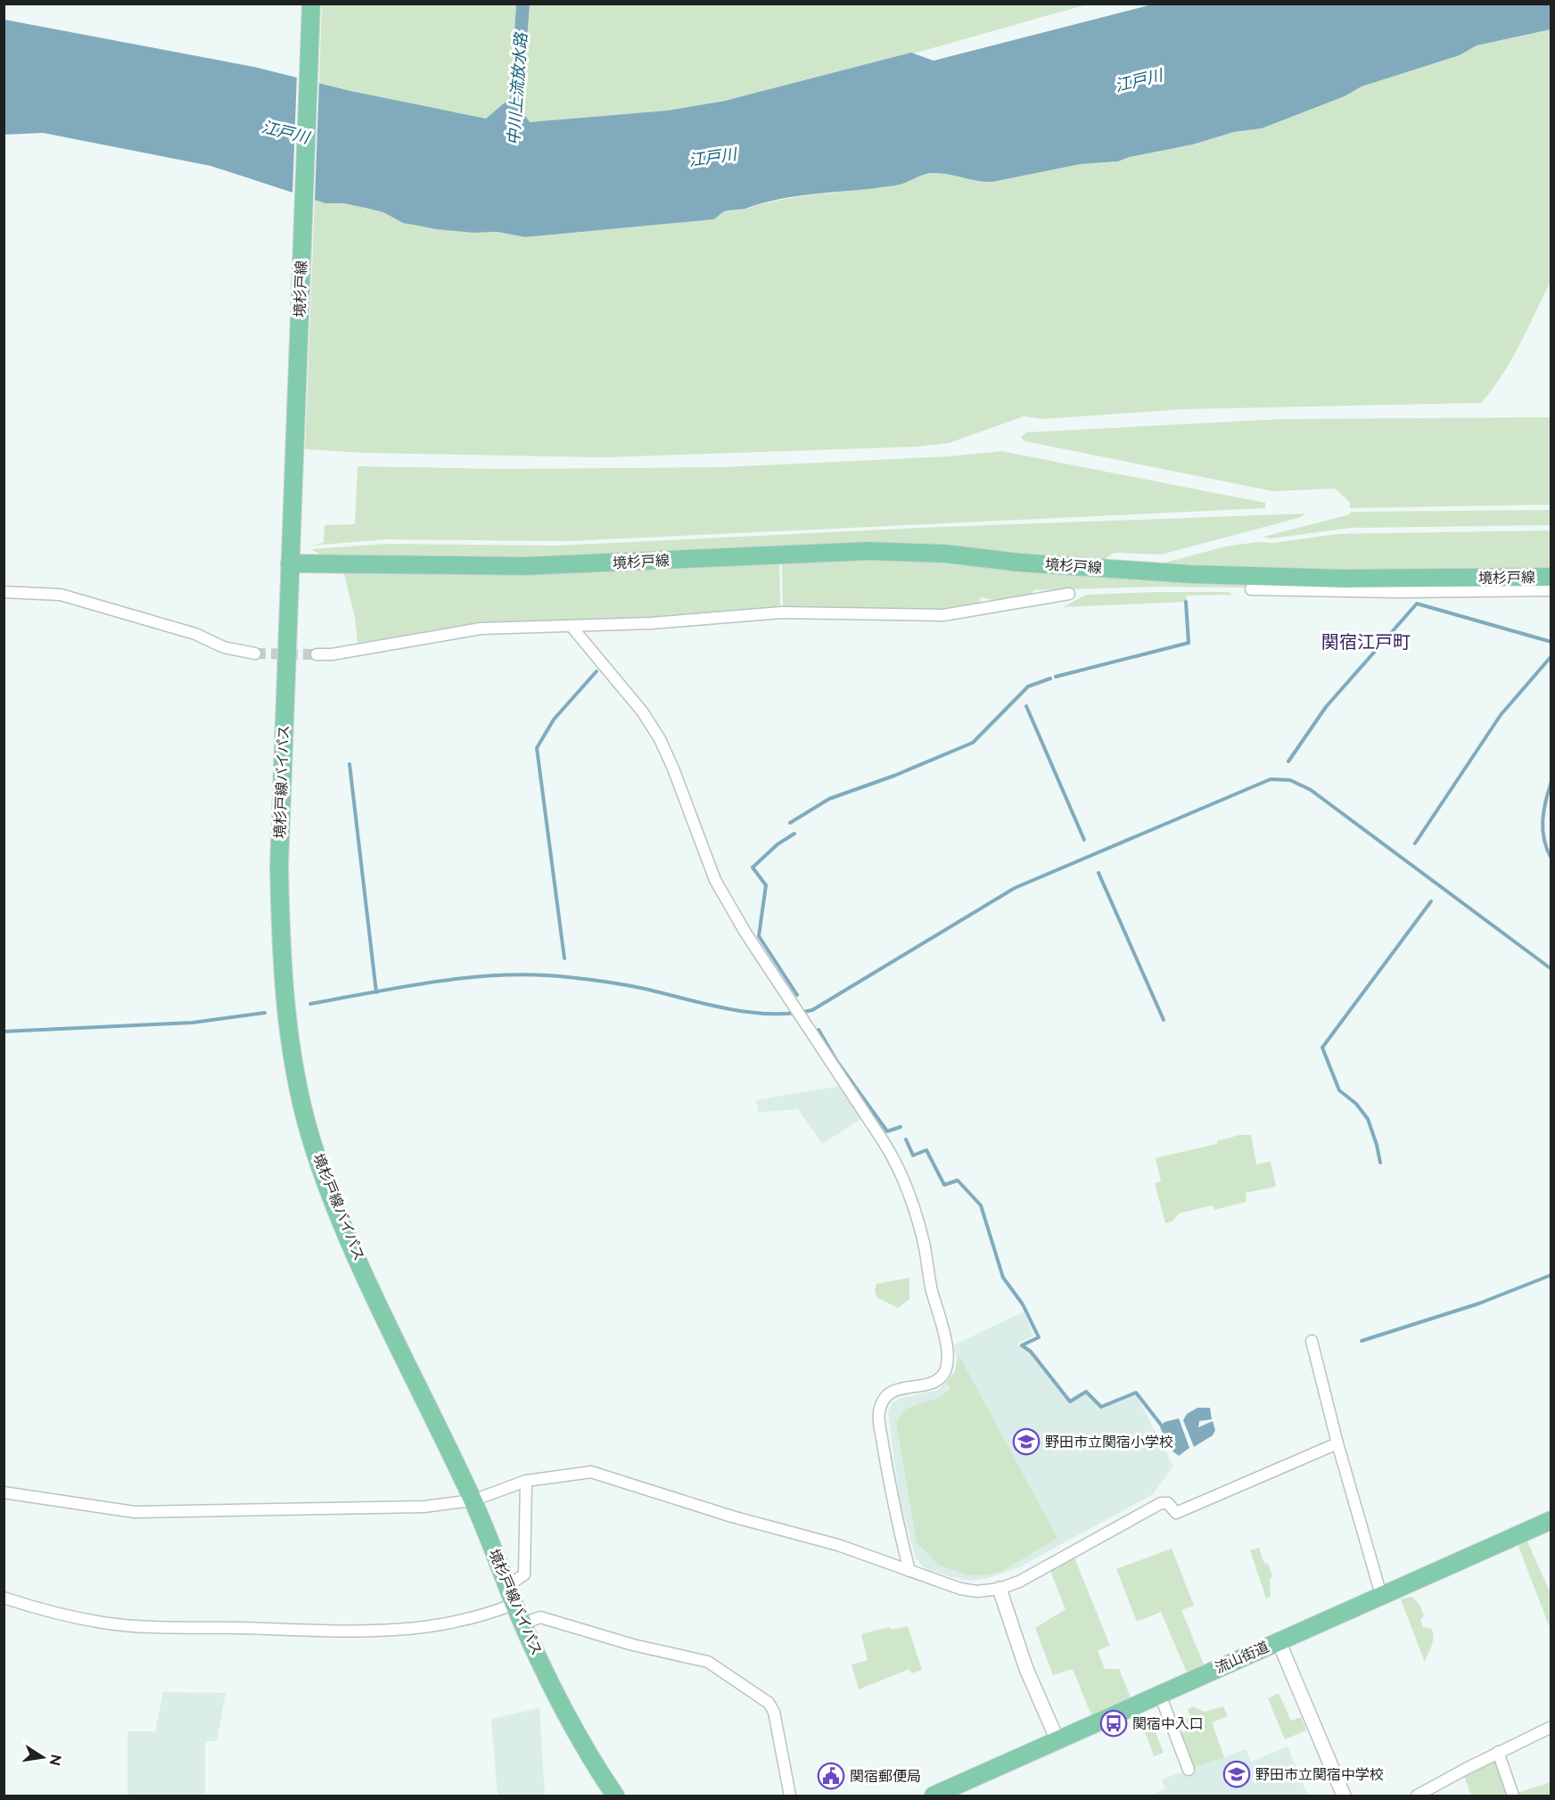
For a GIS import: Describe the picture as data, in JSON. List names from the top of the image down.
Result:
{
  "streets": {
    "main road": ["境杉戸線", "境杉戸線バイパス", "流山街道"]
  },
  "crossings": [
    ["境杉戸線", "境杉戸線バイパス"]
  ],
  "districts": ["関宿江戸町"],
  "water": ["江戸川", "中川上流放水路"],
  "places": {
    "school or university": ["野田市立関宿小学校", "野田市立関宿中学校"],
    "bus stop": ["関宿中入口"],
    "public building": ["関宿郵便局"]
  },
  "north": "right"
}
